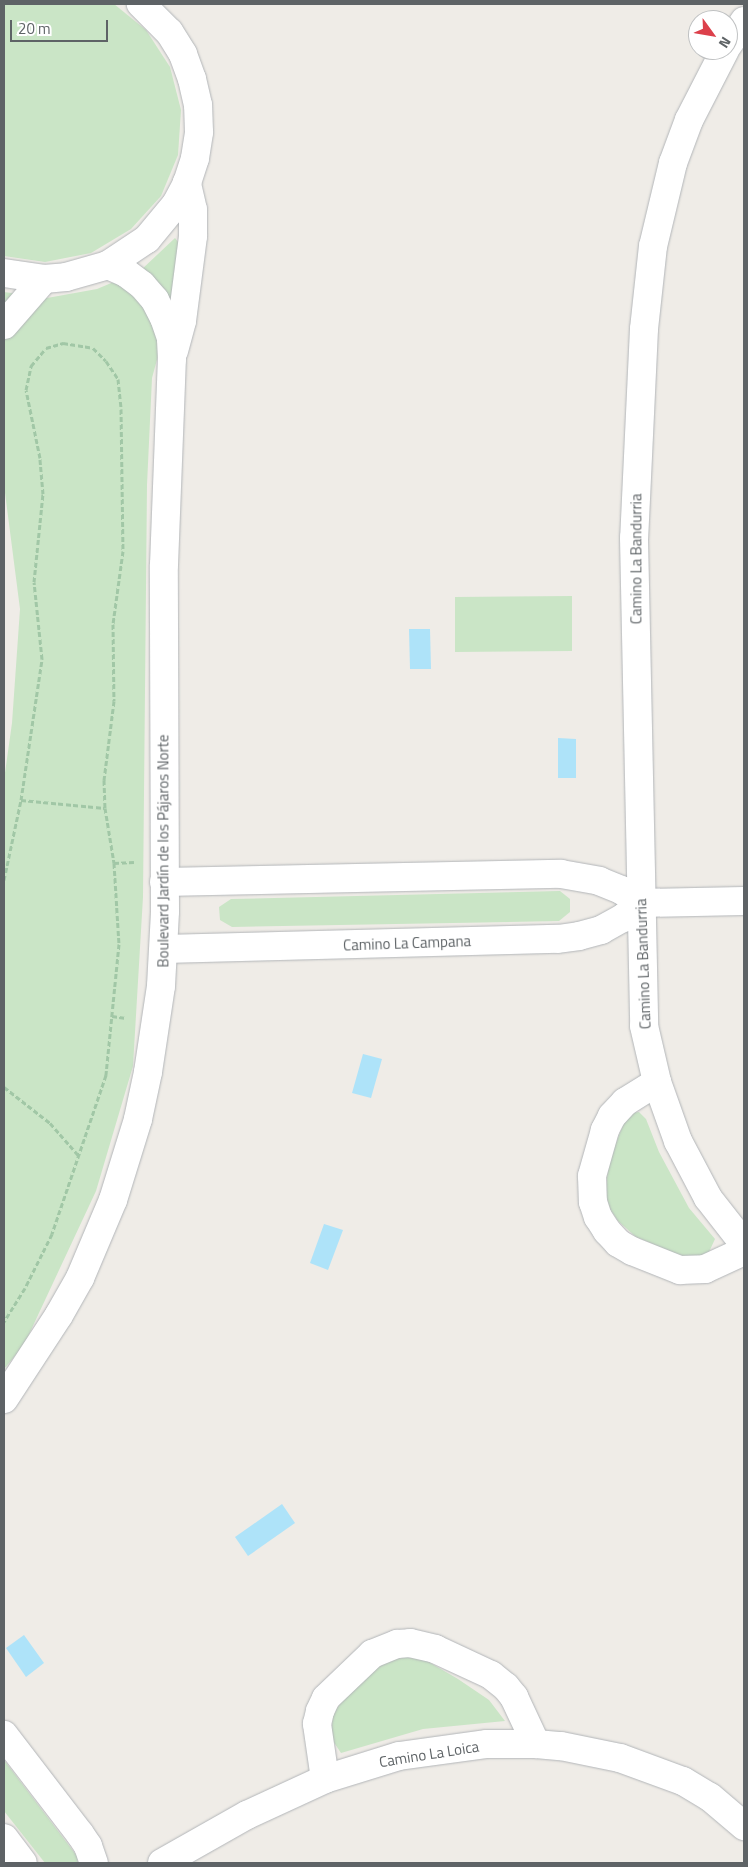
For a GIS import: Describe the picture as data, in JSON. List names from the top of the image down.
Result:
{
  "streets": {
    "street": [
      "Camino La Bandurria",
      "Boulevard Jardín de los Pájaros Norte",
      "Camino La Campana",
      "Camino La Loica"
    ]
  },
  "crossings": [
    ["Camino La Bandurria", "Camino La Campana"],
    ["Boulevard Jardín de los Pájaros Norte", "Camino La Campana"]
  ],
  "scale_bar": "20 m",
  "north": "bottom right"
}
